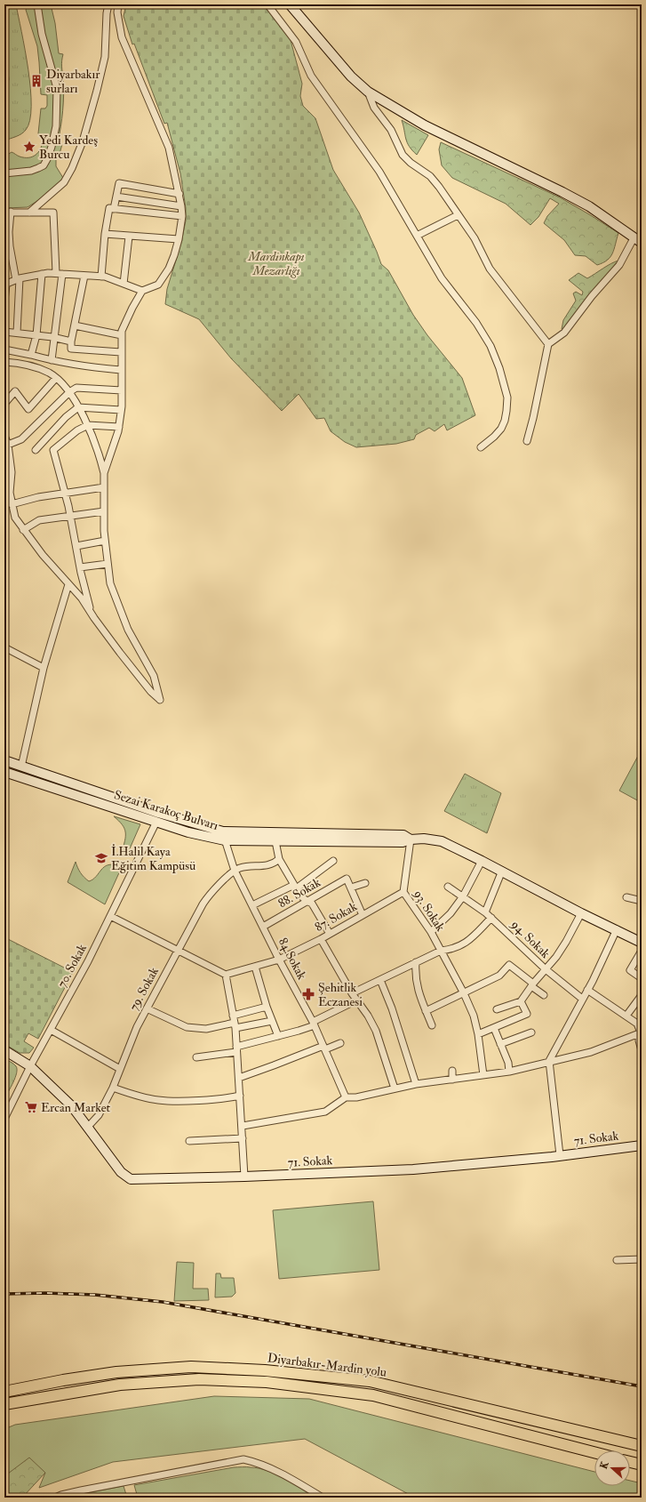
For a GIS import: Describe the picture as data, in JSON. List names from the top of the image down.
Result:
{
  "streets": {
    "highway": ["Diyarbakır-Mardin yolu"],
    "street": [
      "Sezai Karakoç Bulvarı",
      "88. Sokak",
      "93. Sokak",
      "87. Sokak",
      "94. Sokak",
      "84.Sokak",
      "70. Sokak",
      "79. Sokak",
      "71. Sokak"
    ]
  },
  "crossings": [
    ["Sezai Karakoç Bulvarı", "93. Sokak"],
    ["Sezai Karakoç Bulvarı", "84.Sokak"],
    ["Sezai Karakoç Bulvarı", "70. Sokak"],
    ["88. Sokak", "84.Sokak"],
    ["93. Sokak", "87. Sokak"],
    ["87. Sokak", "84.Sokak"],
    ["84.Sokak", "79. Sokak"],
    ["70. Sokak", "71. Sokak"],
    ["79. Sokak", "71. Sokak"]
  ],
  "parks": ["Mardinkapı Mezarlığı"],
  "places": {
    "building": ["Diyarbakır surları"],
    "place": ["Yedi Kardeş Burcu"],
    "school or university": ["İ.Halil Kaya Eğitim Kampüsü"],
    "pharmacy": ["Şehitlik Eczanesi"],
    "supermarket": ["Ercan Market"]
  },
  "north": "left"
}
